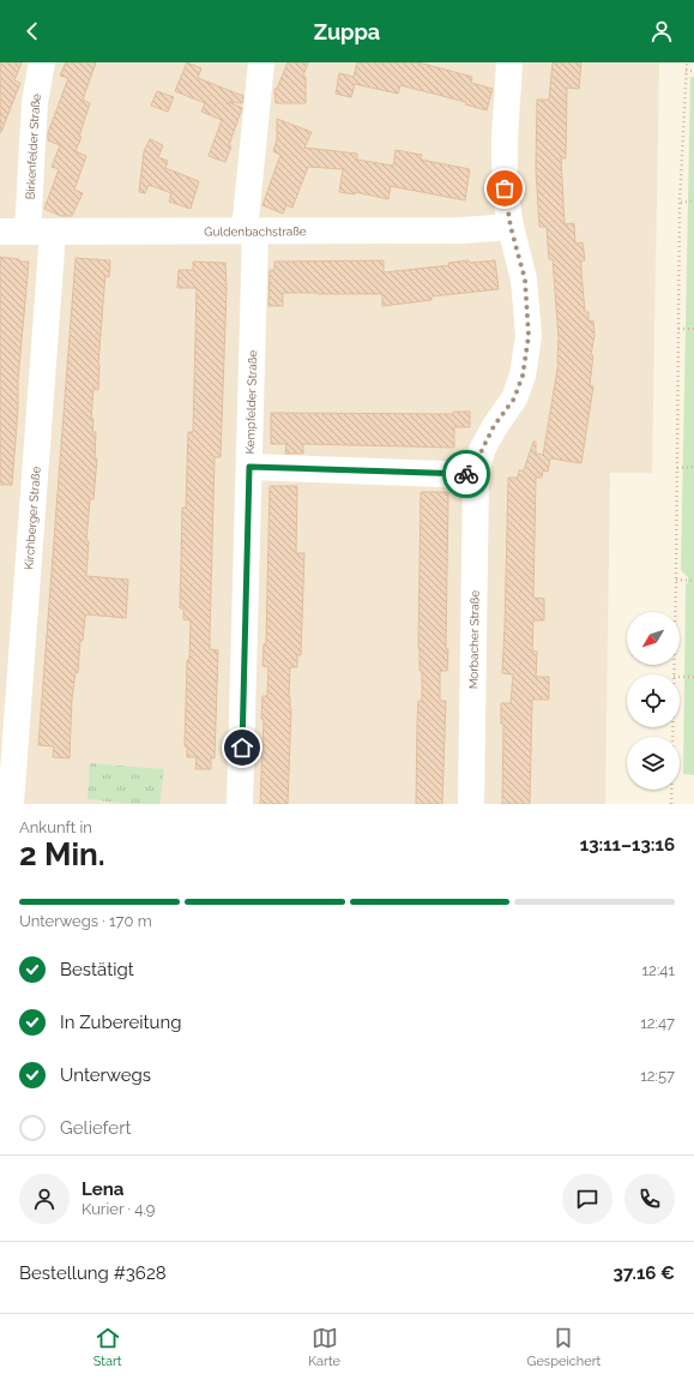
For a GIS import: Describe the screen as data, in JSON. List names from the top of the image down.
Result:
{
  "streets": {
    "street": [
      "Birkenfelder Straße",
      "Guldenbachstraße",
      "Kempfelder Straße",
      "Kirchberger Straße",
      "Morbacher Straße"
    ]
  },
  "crossings": [
    ["Birkenfelder Straße", "Guldenbachstraße"],
    ["Birkenfelder Straße", "Kirchberger Straße"],
    ["Guldenbachstraße", "Kempfelder Straße"],
    ["Guldenbachstraße", "Kirchberger Straße"],
    ["Guldenbachstraße", "Morbacher Straße"]
  ],
  "north": "bottom left",
  "page": {
    "header": "Zuppa",
    "heading": ["2 Min.", "Ankunft in", "13:11–13:16"],
    "panel": [
      "Lena",
      "Kurier · 4.9",
      "Bestellung #3628",
      "37.16 €"
    ],
    "bar": "Unterwegs · 170 m",
    "list": [
      ["Bestätigt", "12:41"],
      ["In Zubereitung", "12:47"],
      ["Unterwegs", "12:57"],
      "Geliefert"
    ],
    "tabs": ["Start", "Karte", "Gespeichert"]
  }
}
